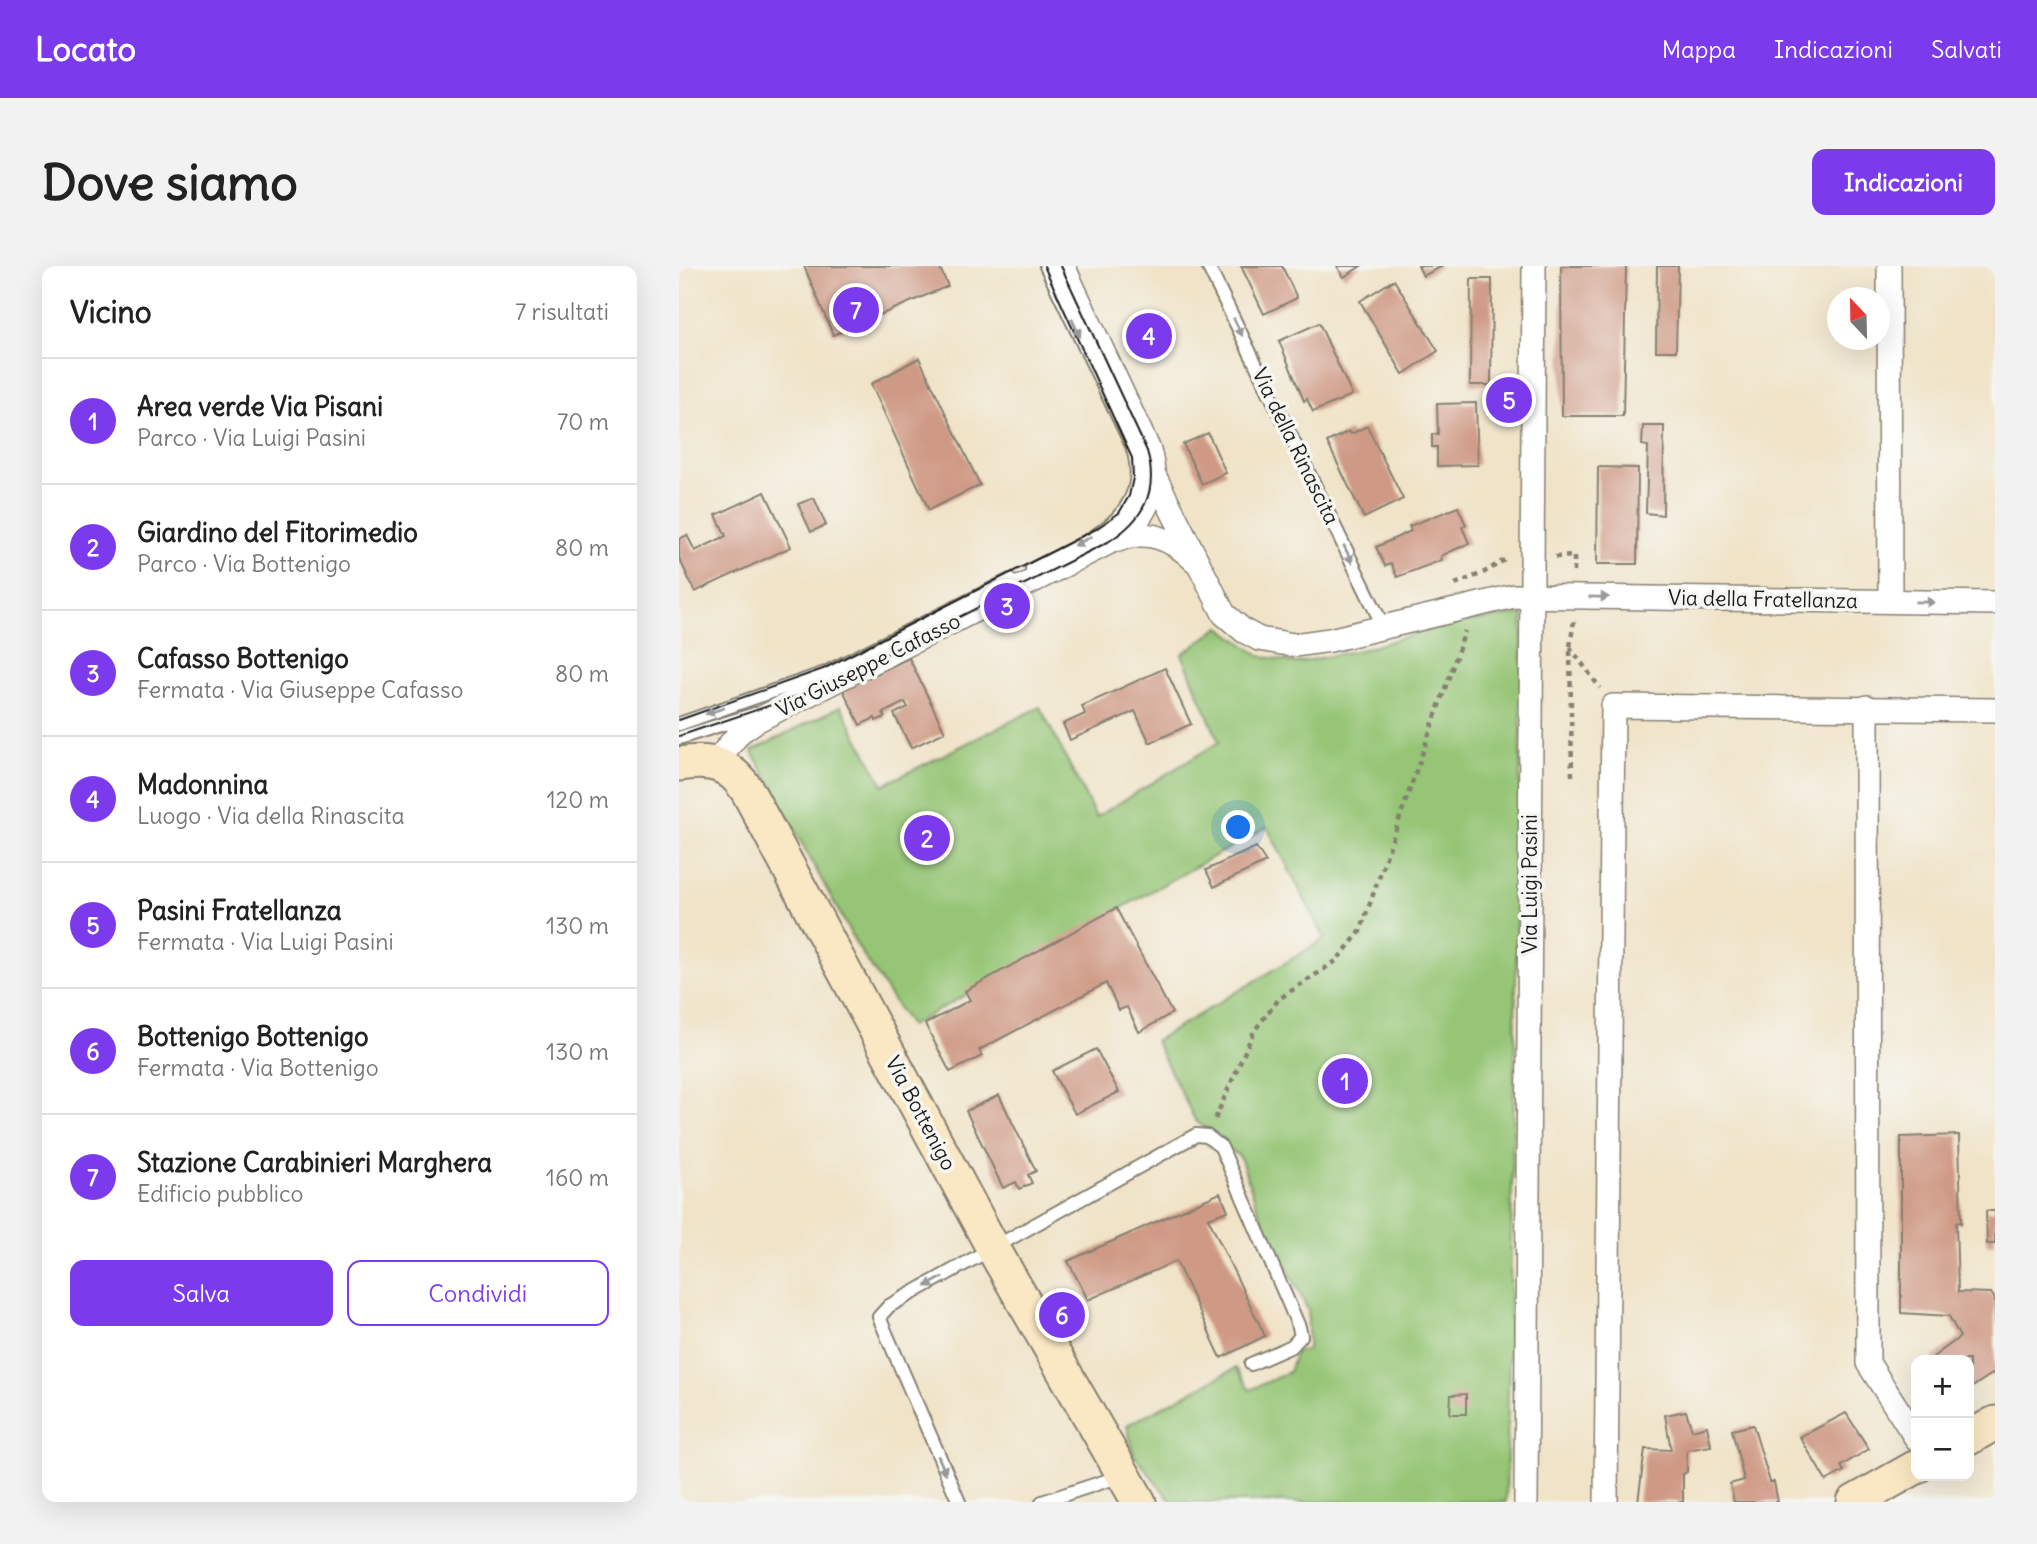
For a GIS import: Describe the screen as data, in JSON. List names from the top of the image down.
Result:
{
  "streets": {
    "street": [
      "Via della Fratellanza",
      "Via Giuseppe Cafasso",
      "Via Luigi Pasini",
      "Via Bottenigo"
    ],
    "lane": ["Via della Rinascita"]
  },
  "crossings": [
    ["Via della Fratellanza", "Via Luigi Pasini"],
    ["Via Giuseppe Cafasso", "Via Bottenigo"]
  ],
  "one_way": ["Via della Rinascita"],
  "north": "top",
  "page": {
    "header": "Locato",
    "nav": ["Mappa", "Indicazioni", "Salvati"],
    "buttons": [
      "Indicazioni",
      ["Salva", "Condividi"]
    ],
    "title": "Dove siamo",
    "heading": ["Vicino", "7 risultati"],
    "pins": [
      "7",
      "4",
      "5",
      "3",
      "2",
      "1",
      "6"
    ],
    "list": [
      {
        "mark": "1",
        "name": "Area verde Via Pisani",
        "note": "Parco · Via Luigi Pasini",
        "value": "70 m"
      },
      {
        "mark": "2",
        "name": "Giardino del Fitorimedio",
        "note": "Parco · Via Bottenigo",
        "value": "80 m"
      },
      {
        "mark": "3",
        "name": "Cafasso Bottenigo",
        "note": "Fermata · Via Giuseppe Cafasso",
        "value": "80 m"
      },
      {
        "mark": "4",
        "name": "Madonnina",
        "note": "Luogo · Via della Rinascita",
        "value": "120 m"
      },
      {
        "mark": "5",
        "name": "Pasini Fratellanza",
        "note": "Fermata · Via Luigi Pasini",
        "value": "130 m"
      },
      {
        "mark": "6",
        "name": "Bottenigo Bottenigo",
        "note": "Fermata · Via Bottenigo",
        "value": "130 m"
      },
      {
        "mark": "7",
        "name": "Stazione Carabinieri Marghera",
        "note": "Edificio pubblico",
        "value": "160 m"
      }
    ],
    "map_buttons": ["+", "−"]
  }
}
